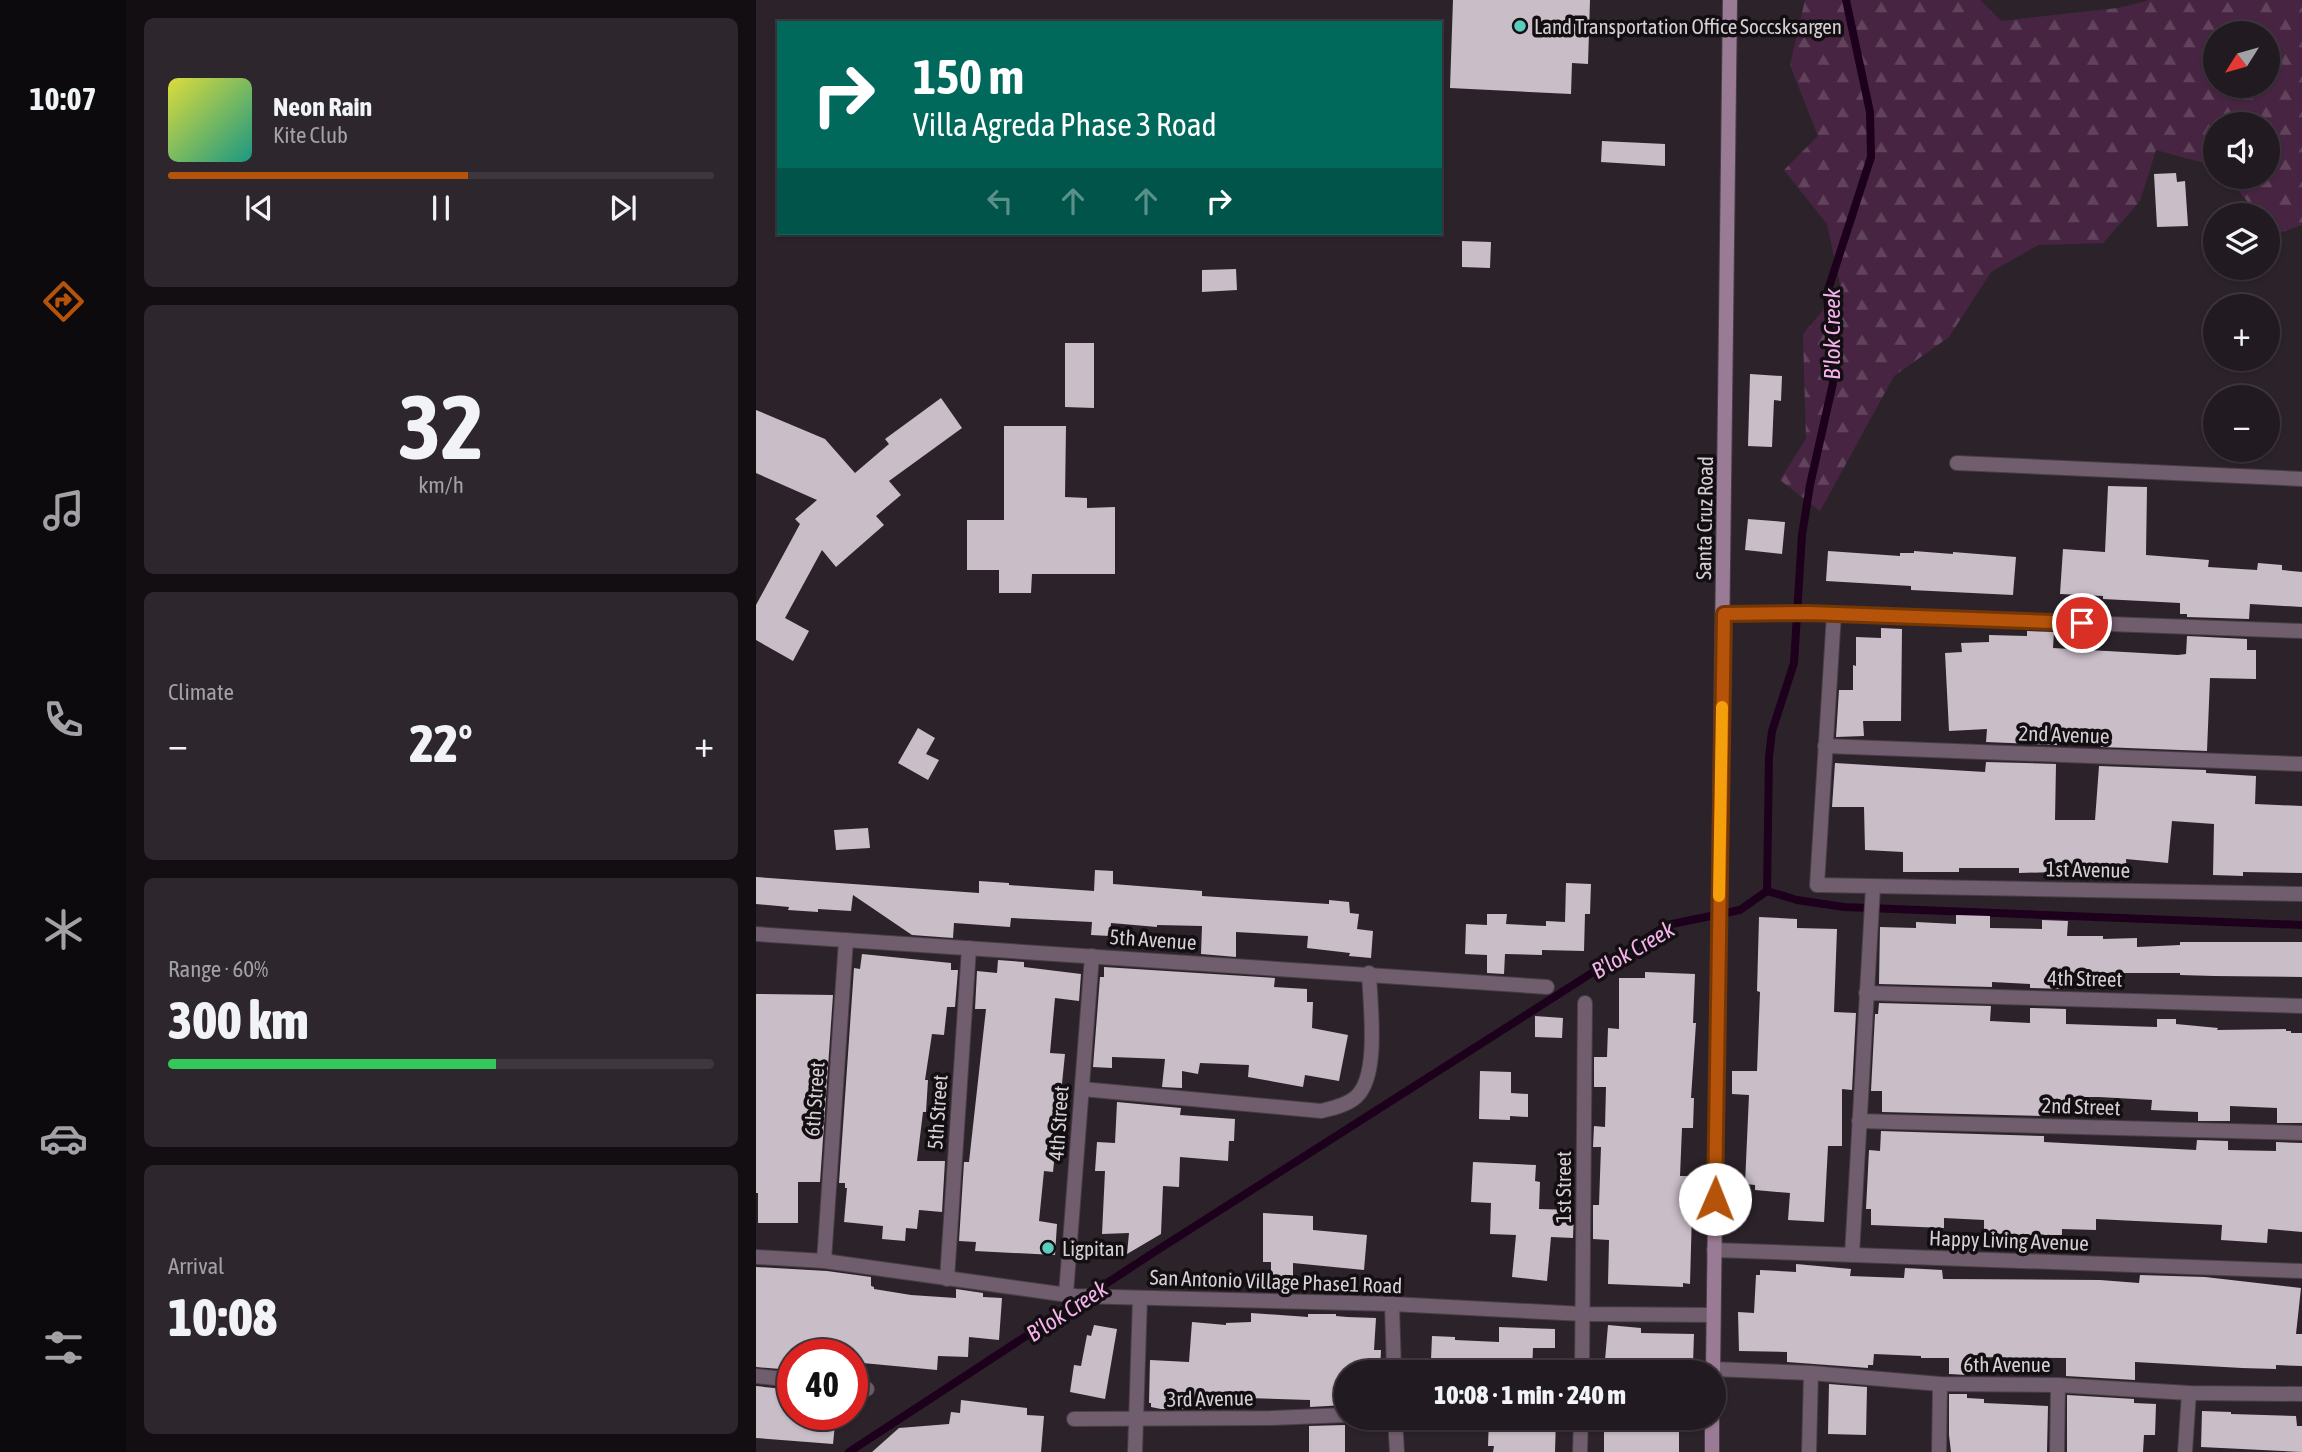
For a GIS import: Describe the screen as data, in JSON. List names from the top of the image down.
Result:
{
  "streets": {
    "street": [
      "Santa Cruz Road",
      "2nd Avenue",
      "1st Avenue",
      "5th Avenue",
      "4th Street",
      "6th Street",
      "2nd Street",
      "5th Street",
      "1st Street",
      "Happy Living Avenue",
      "San Antonio Village Phase1 Road",
      "6th Avenue",
      "3rd Avenue"
    ]
  },
  "crossings": [
    ["Santa Cruz Road", "Happy Living Avenue"],
    ["Santa Cruz Road", "San Antonio Village Phase1 Road"],
    ["2nd Avenue", "1st Avenue"],
    ["5th Avenue", "4th Street"],
    ["5th Avenue", "6th Street"],
    ["5th Avenue", "5th Street"],
    ["4th Street", "San Antonio Village Phase1 Road"],
    ["6th Street", "San Antonio Village Phase1 Road"],
    ["5th Street", "San Antonio Village Phase1 Road"],
    ["1st Street", "San Antonio Village Phase1 Road"]
  ],
  "water": ["B'lok Creek"],
  "places": ["Land Transportation Office Soccsksargen", "Ligpitan"],
  "north": "bottom left",
  "page": {
    "tabs": "10:07",
    "map_buttons": ["+", "−"],
    "turn": ["150 m", "Villa Agreda Phase 3 Road"],
    "song": ["Neon Rain", "Kite Club"],
    "tile": [
      ["32", "km/h"],
      "Climate",
      ["Range · 60%", "300 km"],
      ["Arrival", "10:08"]
    ],
    "heat": ["−", "22°", "+"],
    "limit": "40",
    "trip": "10:08 · 1 min · 240 m"
  }
}
